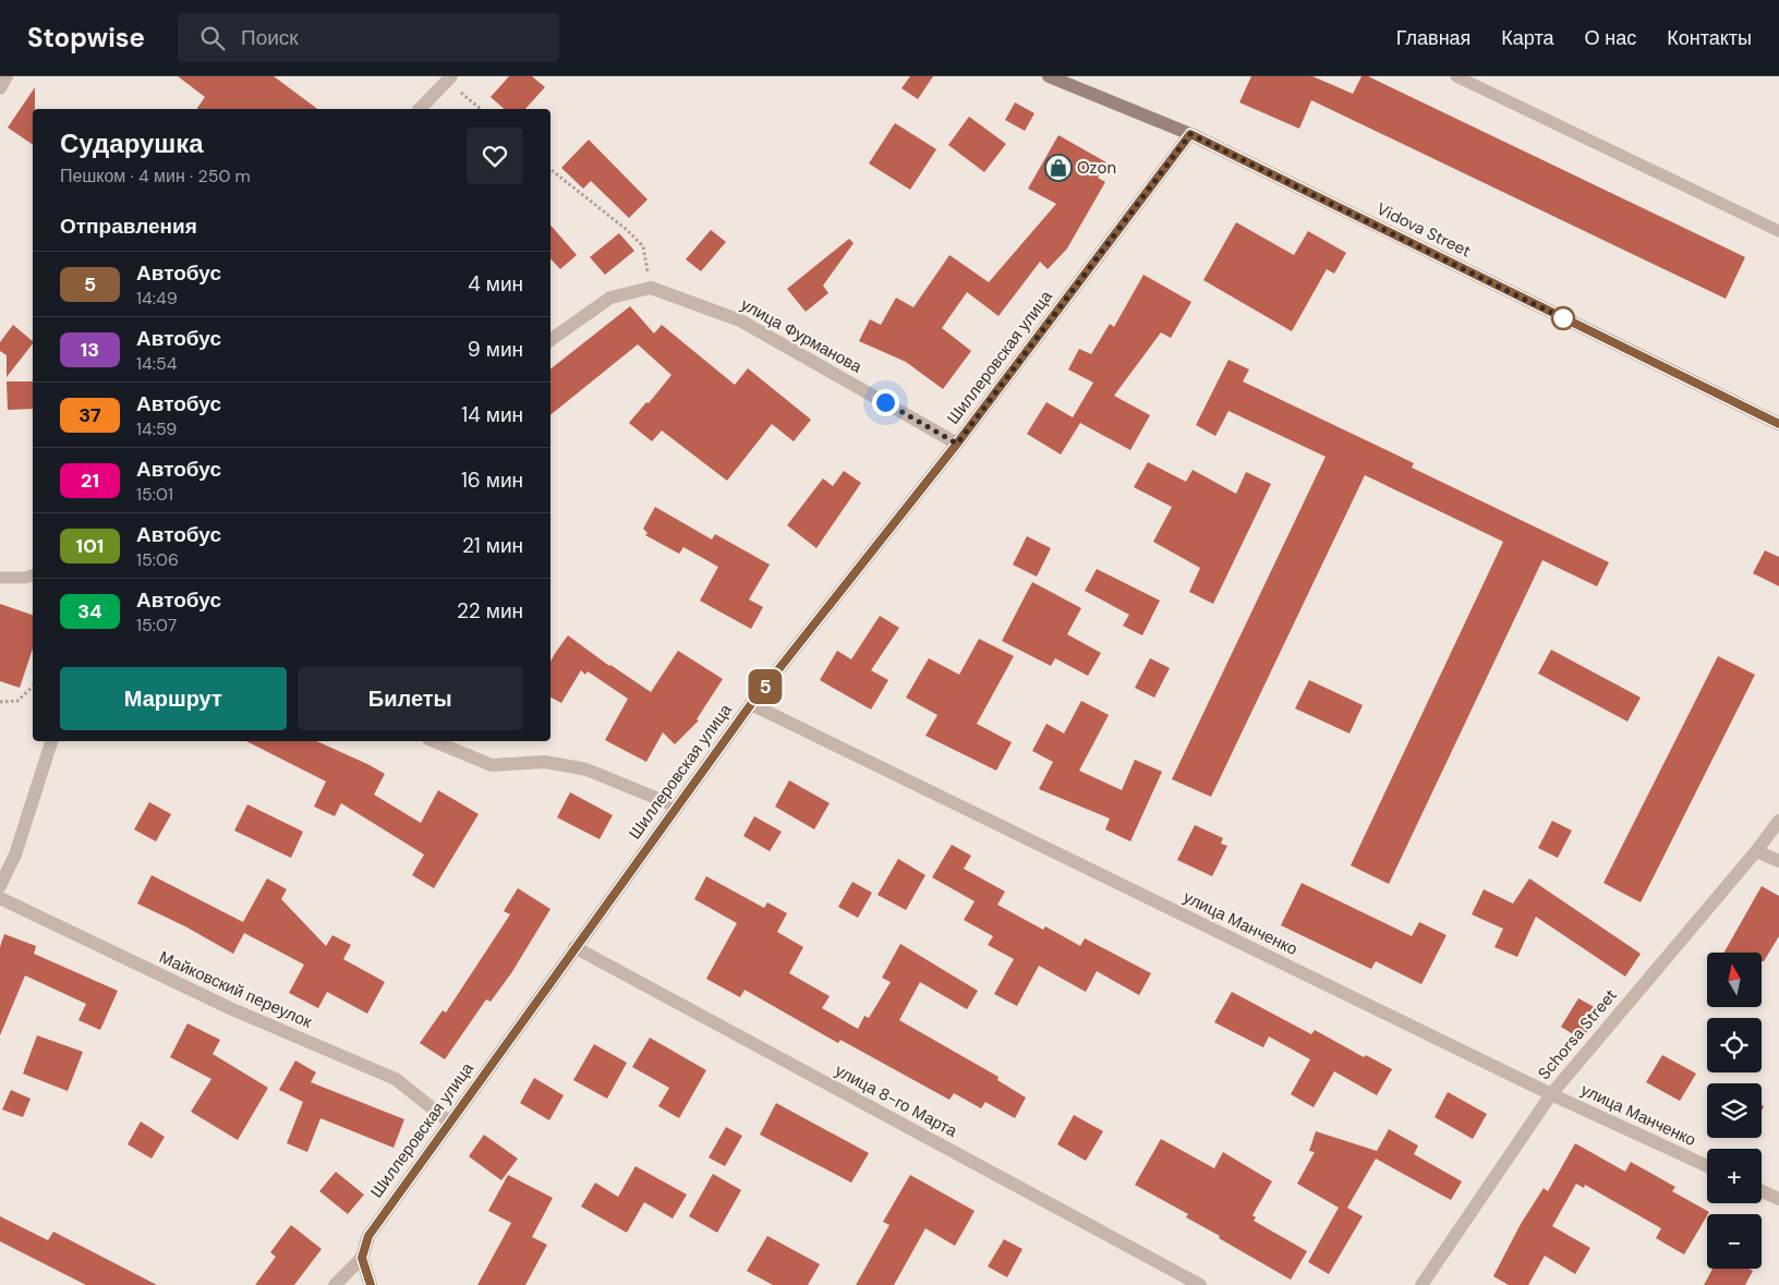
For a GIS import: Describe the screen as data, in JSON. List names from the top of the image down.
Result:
{
  "streets": {
    "street": [
      "Vidova Street",
      "улица Фурманова",
      "Шиллеровская улица",
      "улица Манченко",
      "Майковский переулок",
      "Schorsa Street",
      "улица 8-го Марта"
    ]
  },
  "crossings": [
    ["Vidova Street", "Шиллеровская улица"],
    ["улица Фурманова", "Шиллеровская улица"],
    ["Шиллеровская улица", "улица Манченко"],
    ["Шиллеровская улица", "Майковский переулок"],
    ["Шиллеровская улица", "улица 8-го Марта"],
    ["улица Манченко", "Schorsa Street"]
  ],
  "places": {
    "shop": ["Ozon"]
  },
  "lines": ["bus line 5"],
  "north": "top",
  "page": {
    "header": "Stopwise",
    "search": "Поиск",
    "nav": [
      "Главная",
      "Карта",
      "О нас",
      "Контакты"
    ],
    "on_map": "5",
    "heading": [
      ["Сударушка", "Пешком · 4 мин · 250 m"],
      "Отправления"
    ],
    "list": [
      {
        "mark": "5",
        "name": "Автобус",
        "note": "14:49",
        "value": "4 мин"
      },
      {
        "mark": "13",
        "name": "Автобус",
        "note": "14:54",
        "value": "9 мин"
      },
      {
        "mark": "37",
        "name": "Автобус",
        "note": "14:59",
        "value": "14 мин"
      },
      {
        "mark": "21",
        "name": "Автобус",
        "note": "15:01",
        "value": "16 мин"
      },
      {
        "mark": "101",
        "name": "Автобус",
        "note": "15:06",
        "value": "21 мин"
      },
      {
        "mark": "34",
        "name": "Автобус",
        "note": "15:07",
        "value": "22 мин"
      }
    ],
    "buttons": ["Маршрут", "Билеты"],
    "map_buttons": ["+", "−"]
  }
}
